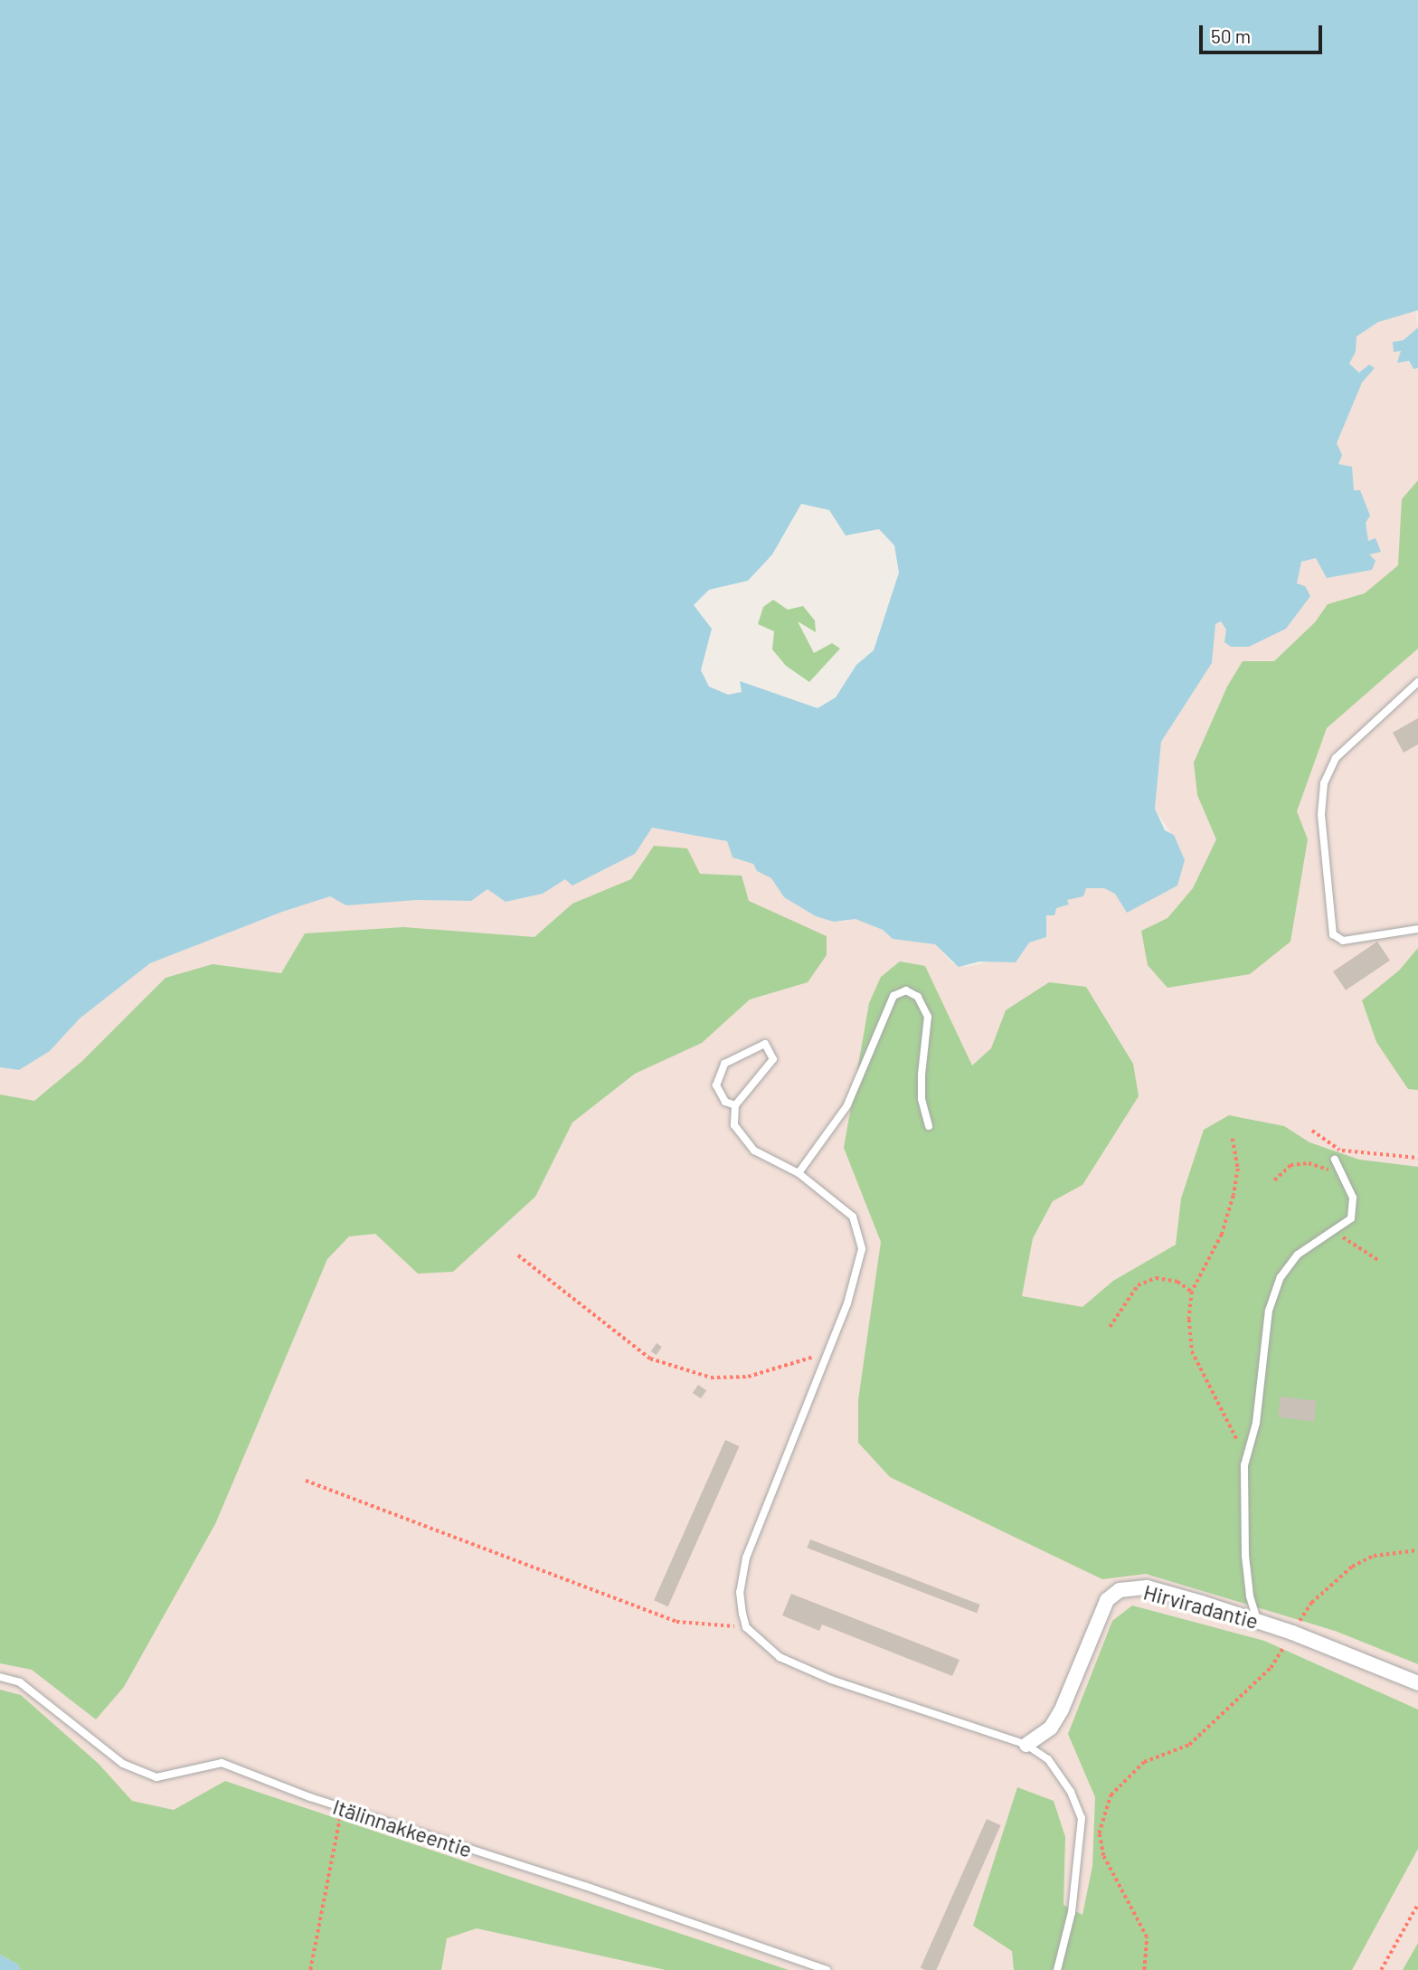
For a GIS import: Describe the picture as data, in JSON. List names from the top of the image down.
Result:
{
  "streets": {
    "street": ["Hirviradantie"],
    "lane": ["Itälinnakkeentie"]
  },
  "scale_bar": "50 m"
}
